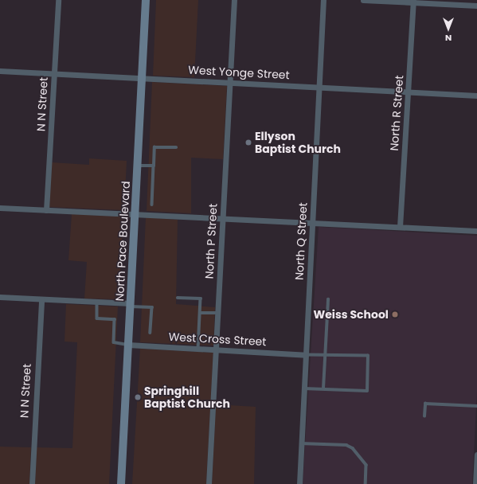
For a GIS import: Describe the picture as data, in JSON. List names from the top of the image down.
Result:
{
  "streets": {
    "main road": ["North Pace Boulevard"],
    "street": [
      "West Yonge Street",
      "N N Street",
      "North R Street",
      "North P Street",
      "North Q Street",
      "West Cross Street"
    ]
  },
  "crossings": [
    ["West Yonge Street", "N N Street"],
    ["West Yonge Street", "North R Street"],
    ["West Yonge Street", "North Pace Boulevard"],
    ["West Yonge Street", "North P Street"],
    ["West Yonge Street", "North Q Street"],
    ["North Pace Boulevard", "West Cross Street"],
    ["North P Street", "West Cross Street"],
    ["North Q Street", "West Cross Street"]
  ],
  "places": ["Ellyson Baptist Church", "Weiss School", "Springhill Baptist Church"],
  "north": "bottom"
}
